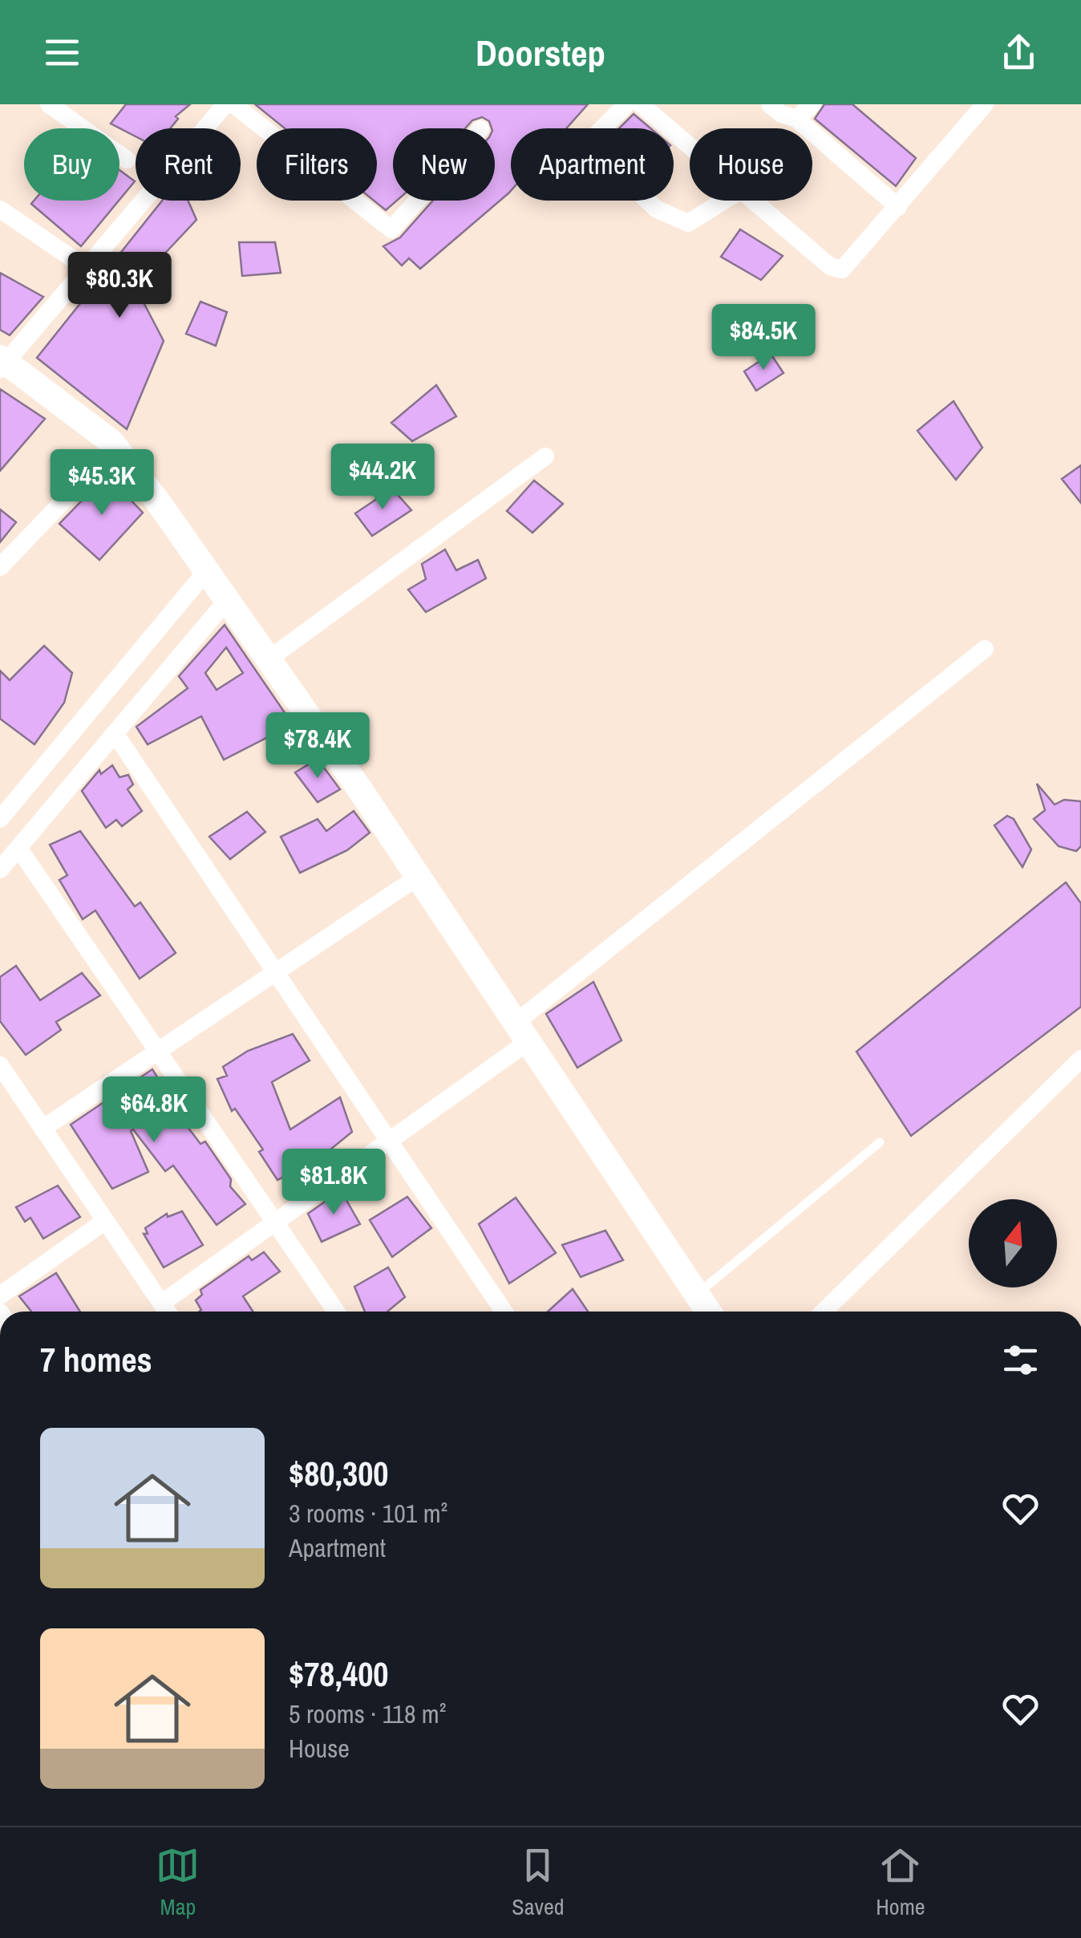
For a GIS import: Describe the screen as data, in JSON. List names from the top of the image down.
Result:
{
  "north": "top",
  "page": {
    "header": "Doorstep",
    "chip": [
      "Buy",
      "Rent",
      "Filters",
      "New",
      "Apartment",
      "House"
    ],
    "price": [
      "$80.3K",
      "$84.5K",
      "$44.2K",
      "$45.3K",
      "$78.4K",
      "$64.8K",
      "$81.8K"
    ],
    "heading": "7 homes",
    "list": [
      {
        "name": "$80,300",
        "note": "3 rooms · 101 m² · Apartment"
      },
      {
        "name": "$78,400",
        "note": "5 rooms · 118 m² · House"
      }
    ],
    "tabs": ["Map", "Saved", "Home"]
  }
}
